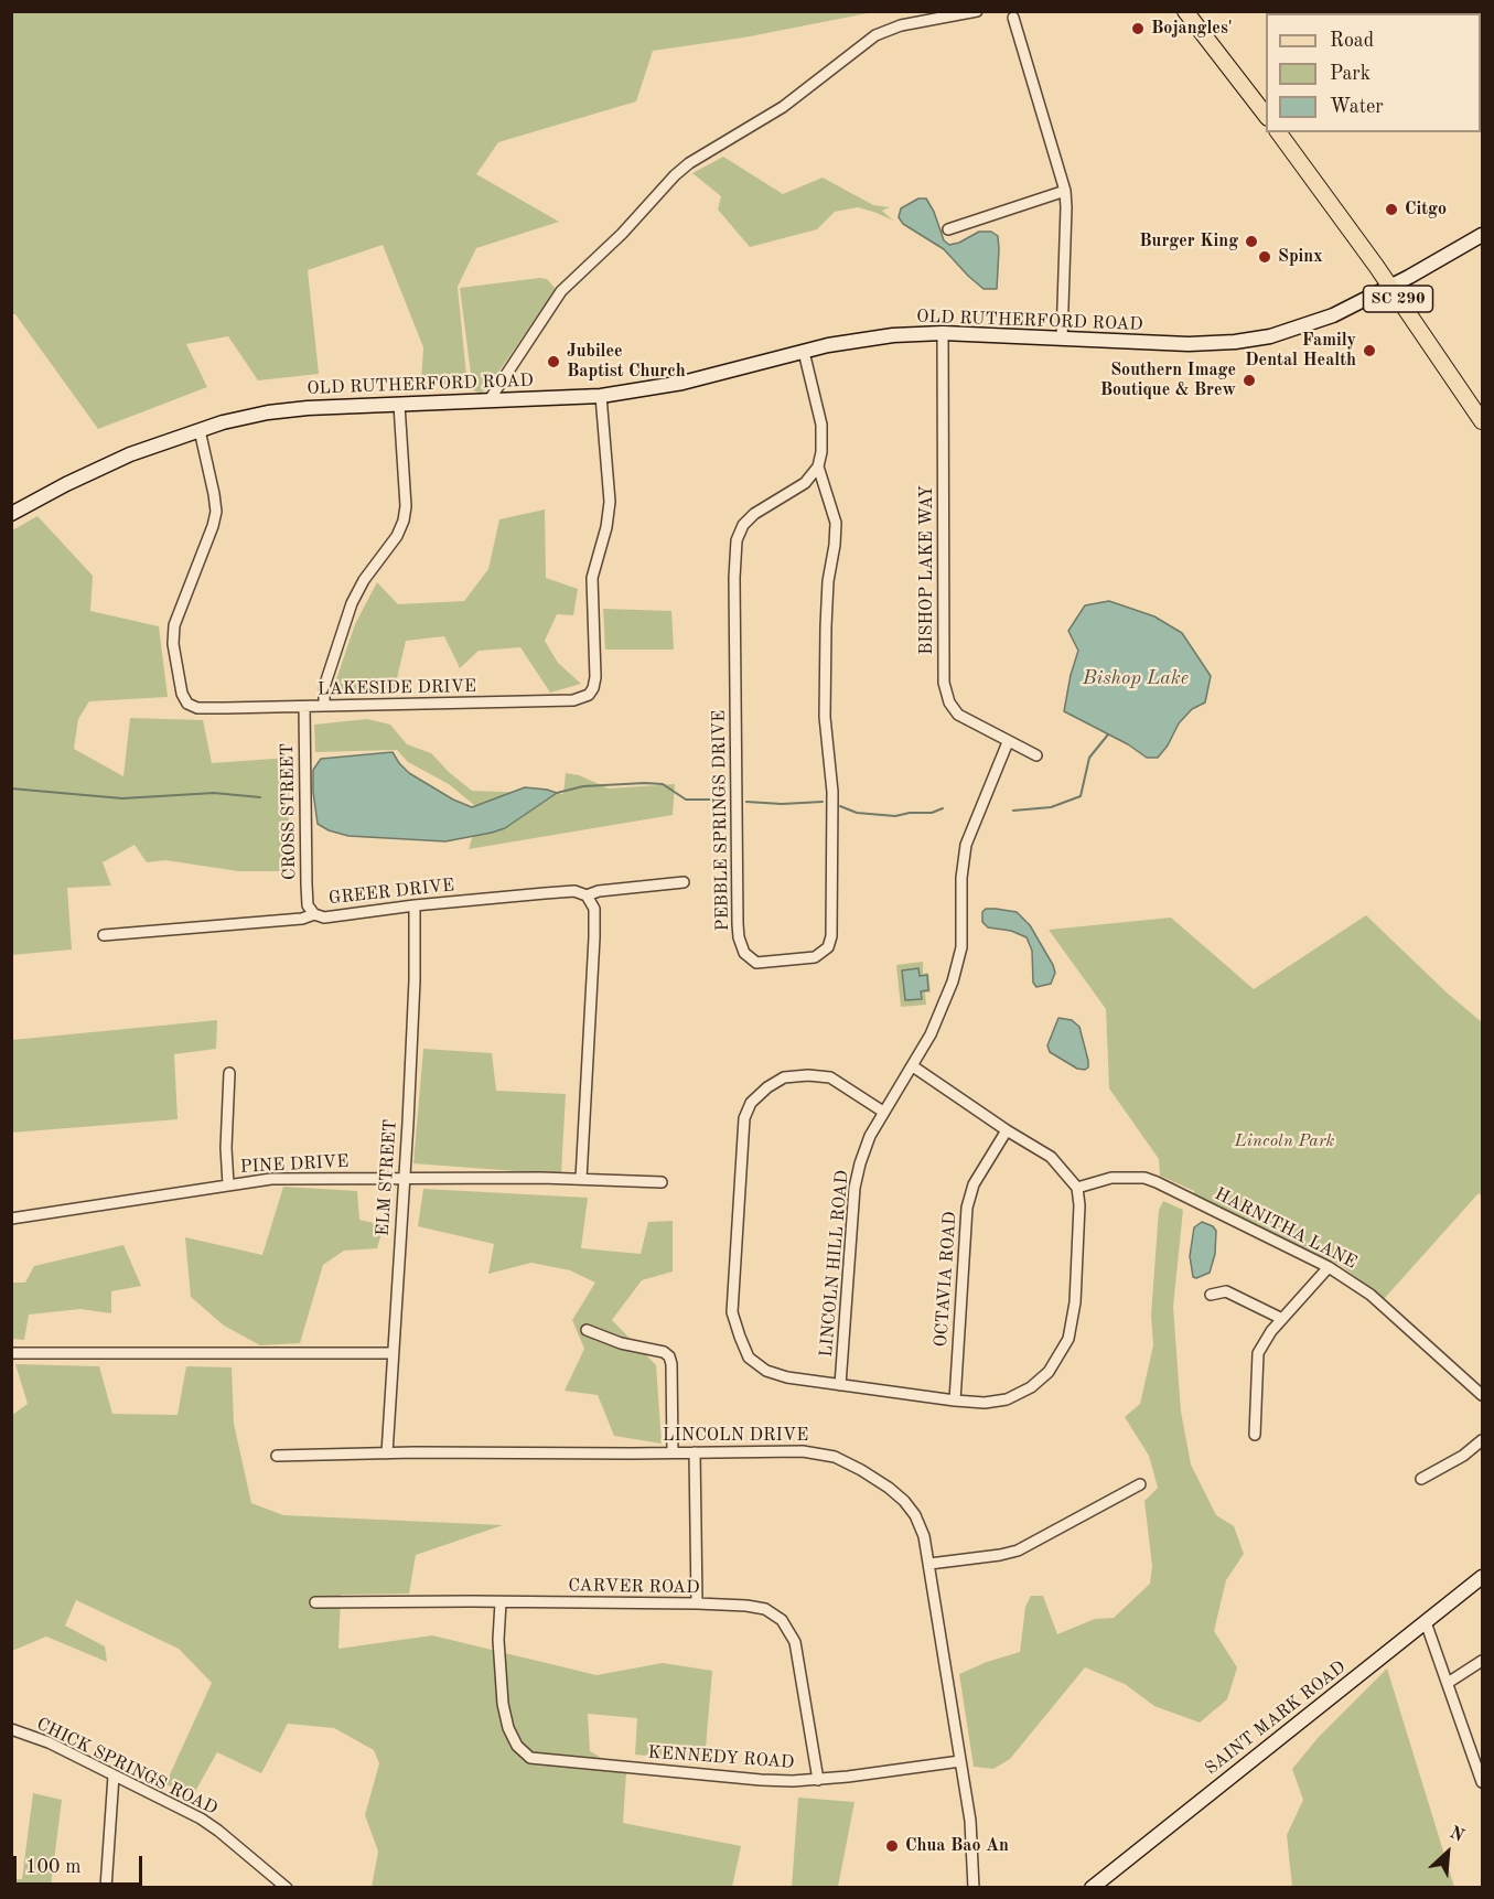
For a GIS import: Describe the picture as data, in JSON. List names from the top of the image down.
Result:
{
  "streets": {
    "main road": ["SC 290"],
    "street": [
      "OLD RUTHERFORD ROAD",
      "BISHOP LAKE WAY",
      "LAKESIDE DRIVE",
      "CROSS STREET",
      "PEBBLE SPRINGS DRIVE",
      "GREER DRIVE",
      "PINE DRIVE",
      "ELM STREET",
      "HARNITHA LANE",
      "LINCOLN HILL ROAD",
      "OCTAVIA ROAD",
      "LINCOLN DRIVE",
      "CARVER ROAD",
      "SAINT MARK ROAD",
      "KENNEDY ROAD",
      "CHICK SPRINGS ROAD"
    ]
  },
  "crossings": [
    ["SC 290", "OLD RUTHERFORD ROAD"],
    ["OLD RUTHERFORD ROAD", "BISHOP LAKE WAY"],
    ["OLD RUTHERFORD ROAD", "LAKESIDE DRIVE"],
    ["OLD RUTHERFORD ROAD", "PEBBLE SPRINGS DRIVE"],
    ["BISHOP LAKE WAY", "LINCOLN HILL ROAD"],
    ["LAKESIDE DRIVE", "CROSS STREET"],
    ["CROSS STREET", "GREER DRIVE"],
    ["GREER DRIVE", "ELM STREET"],
    ["PINE DRIVE", "ELM STREET"],
    ["ELM STREET", "LINCOLN DRIVE"],
    ["LINCOLN DRIVE", "KENNEDY ROAD"],
    ["CARVER ROAD", "KENNEDY ROAD"]
  ],
  "water": ["Bishop Lake"],
  "parks": ["Lincoln Park"],
  "places": [
    "Bojangles'",
    "Citgo",
    "Burger King",
    "Spinx",
    "Family Dental Health",
    "Jubilee Baptist Church",
    "Southern Image Boutique & Brew",
    "Chua Bao An"
  ],
  "legend": ["Road", "Park", "Water"],
  "scale_bar": "100 m",
  "north": "top right"
}
